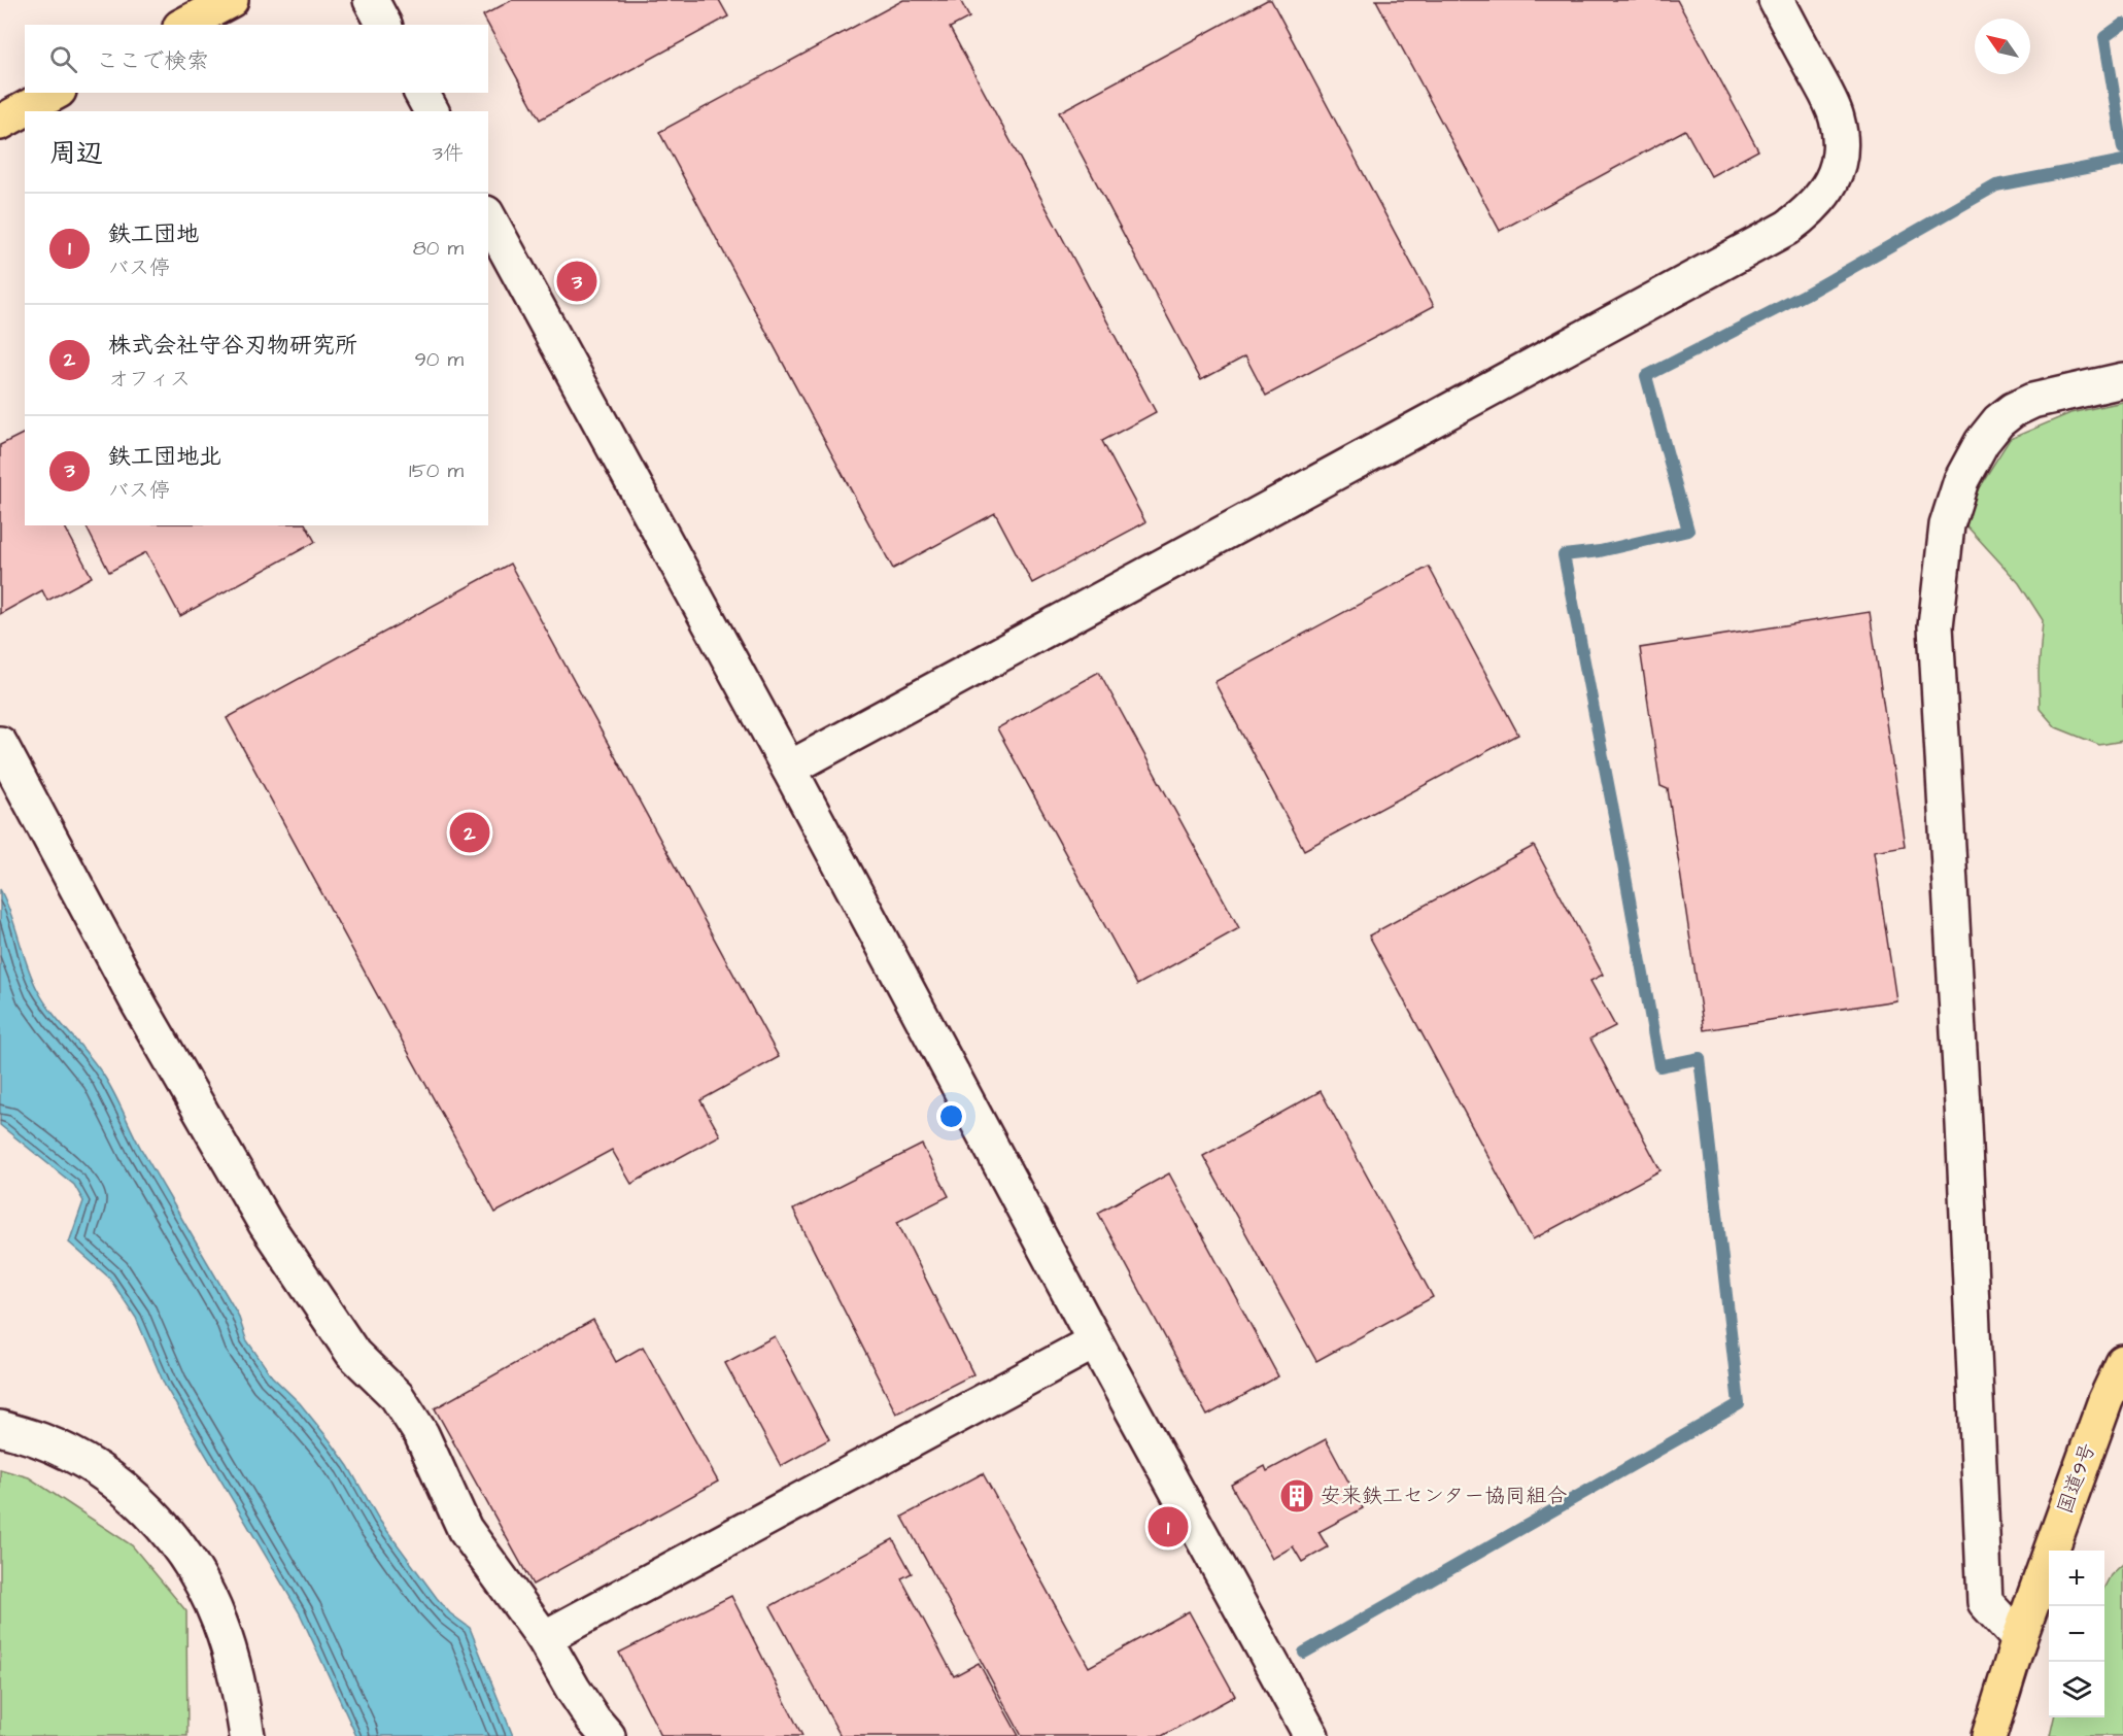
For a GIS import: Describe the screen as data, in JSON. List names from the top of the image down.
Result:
{
  "streets": {
    "main road": ["国道9号"]
  },
  "places": {
    "building": ["安来鉄工センター協同組合"]
  },
  "north": "top left",
  "page": {
    "search": "ここで検索",
    "heading": ["周辺", "3件"],
    "list": [
      {
        "mark": "1",
        "name": "鉄工団地",
        "note": "バス停",
        "value": "80 m"
      },
      {
        "mark": "2",
        "name": "株式会社守谷刃物研究所",
        "note": "オフィス",
        "value": "90 m"
      },
      {
        "mark": "3",
        "name": "鉄工団地北",
        "note": "バス停",
        "value": "150 m"
      }
    ],
    "pins": ["3", "2", "1"],
    "map_buttons": ["+", "−"]
  }
}
